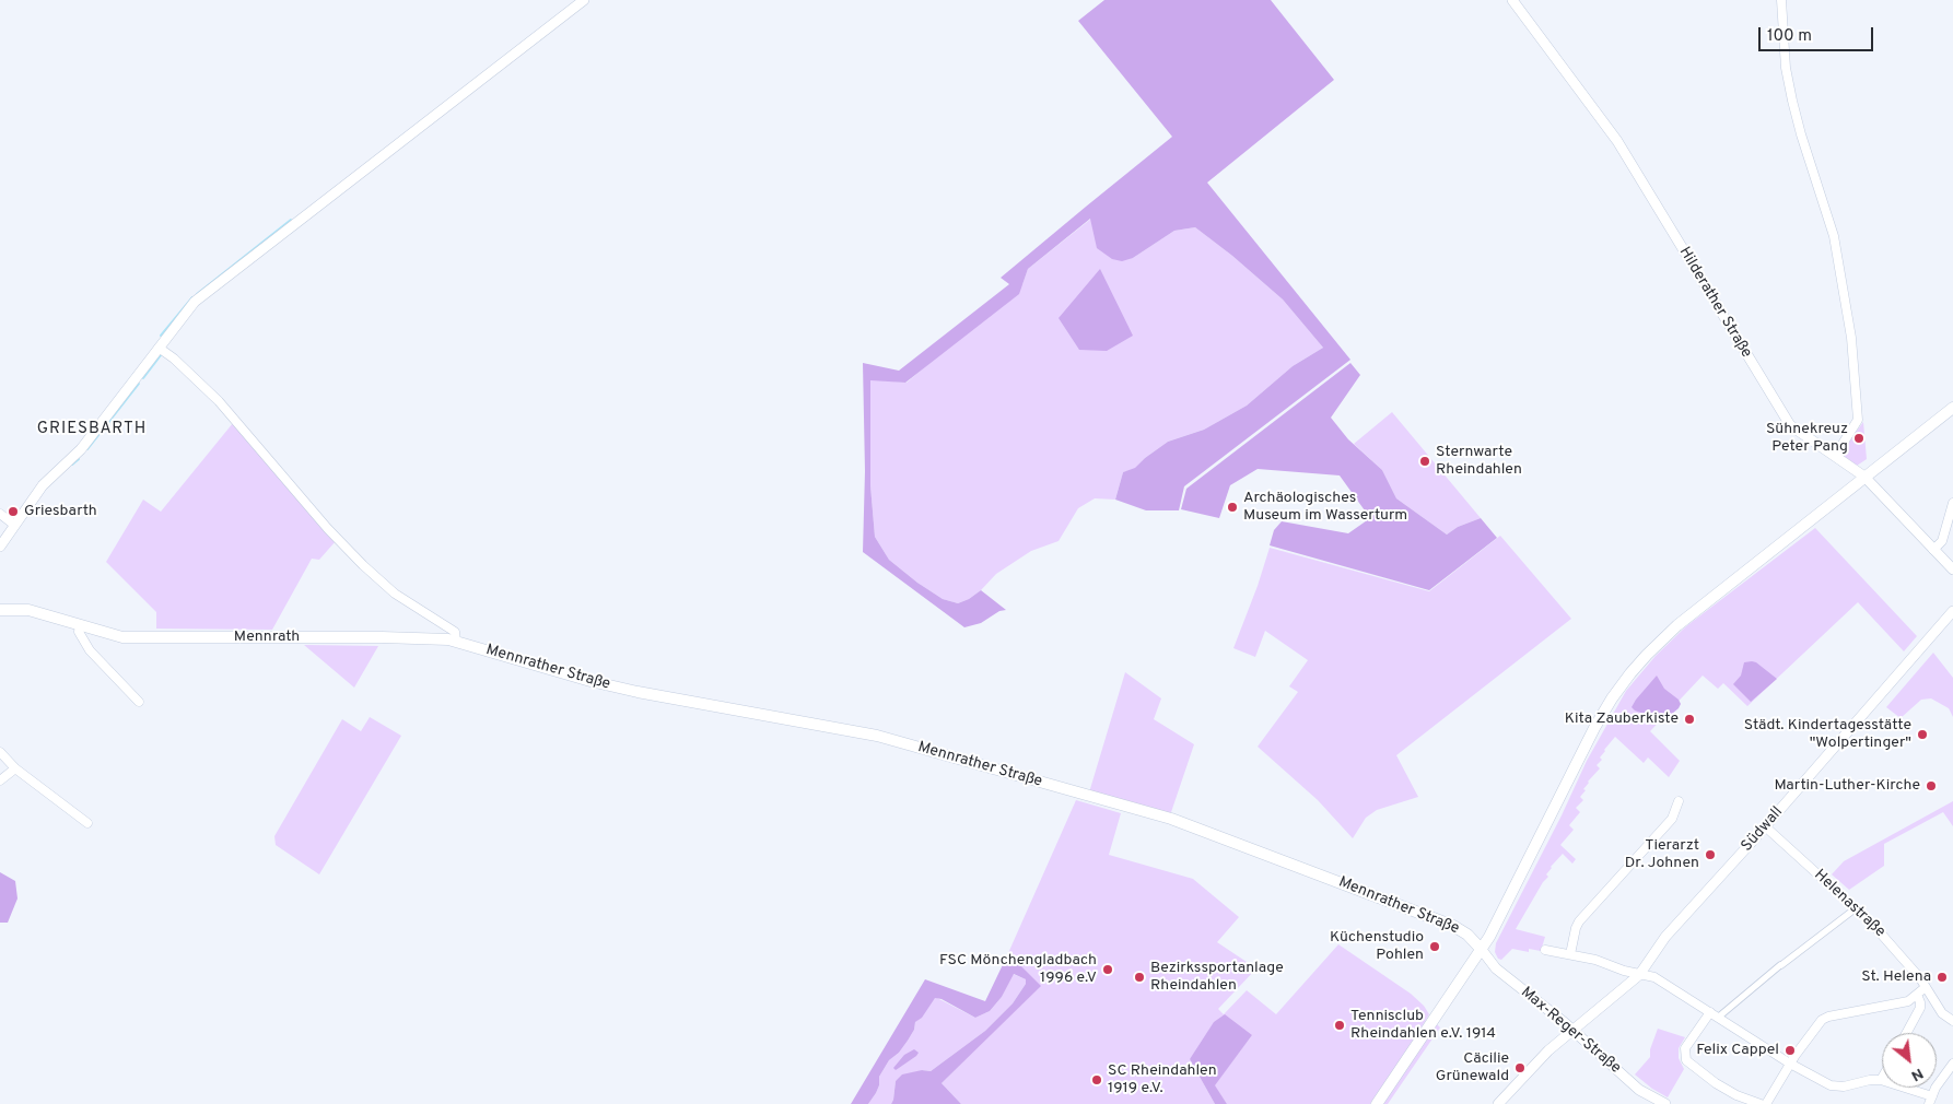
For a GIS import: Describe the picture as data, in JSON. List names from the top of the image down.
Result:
{
  "streets": {
    "main road": ["Mennrath", "Mennrather Straße"],
    "street": [
      "Hilderather Straße",
      "Südwall",
      "Helenastraße",
      "Max-Reger-Straße"
    ]
  },
  "crossings": [
    ["Mennrath", "Mennrather Straße"],
    ["Mennrather Straße", "Max-Reger-Straße"],
    ["Südwall", "Helenastraße"],
    ["Südwall", "Max-Reger-Straße"]
  ],
  "districts": ["GRIESBARTH"],
  "places": [
    "Sühnekreuz Peter Pang",
    "Sternwarte Rheindahlen",
    "Archäologisches Museum im Wasserturm",
    "Griesbarth",
    "Kita Zauberkiste",
    "Städt. Kindertagesstätte \"Wolpertinger\"",
    "Martin-Luther-Kirche",
    "Tierarzt Dr. Johnen",
    "Küchenstudio Pohlen",
    "FSC Mönchengladbach 1996 e.V",
    "Bezirkssportanlage Rheindahlen",
    "St. Helena",
    "Tennisclub Rheindahlen e.V. 1914",
    "Felix Cappel",
    "Cäcilie Grünewald",
    "SC Rheindahlen 1919 e.V."
  ],
  "scale_bar": "100 m",
  "north": "bottom right"
}
